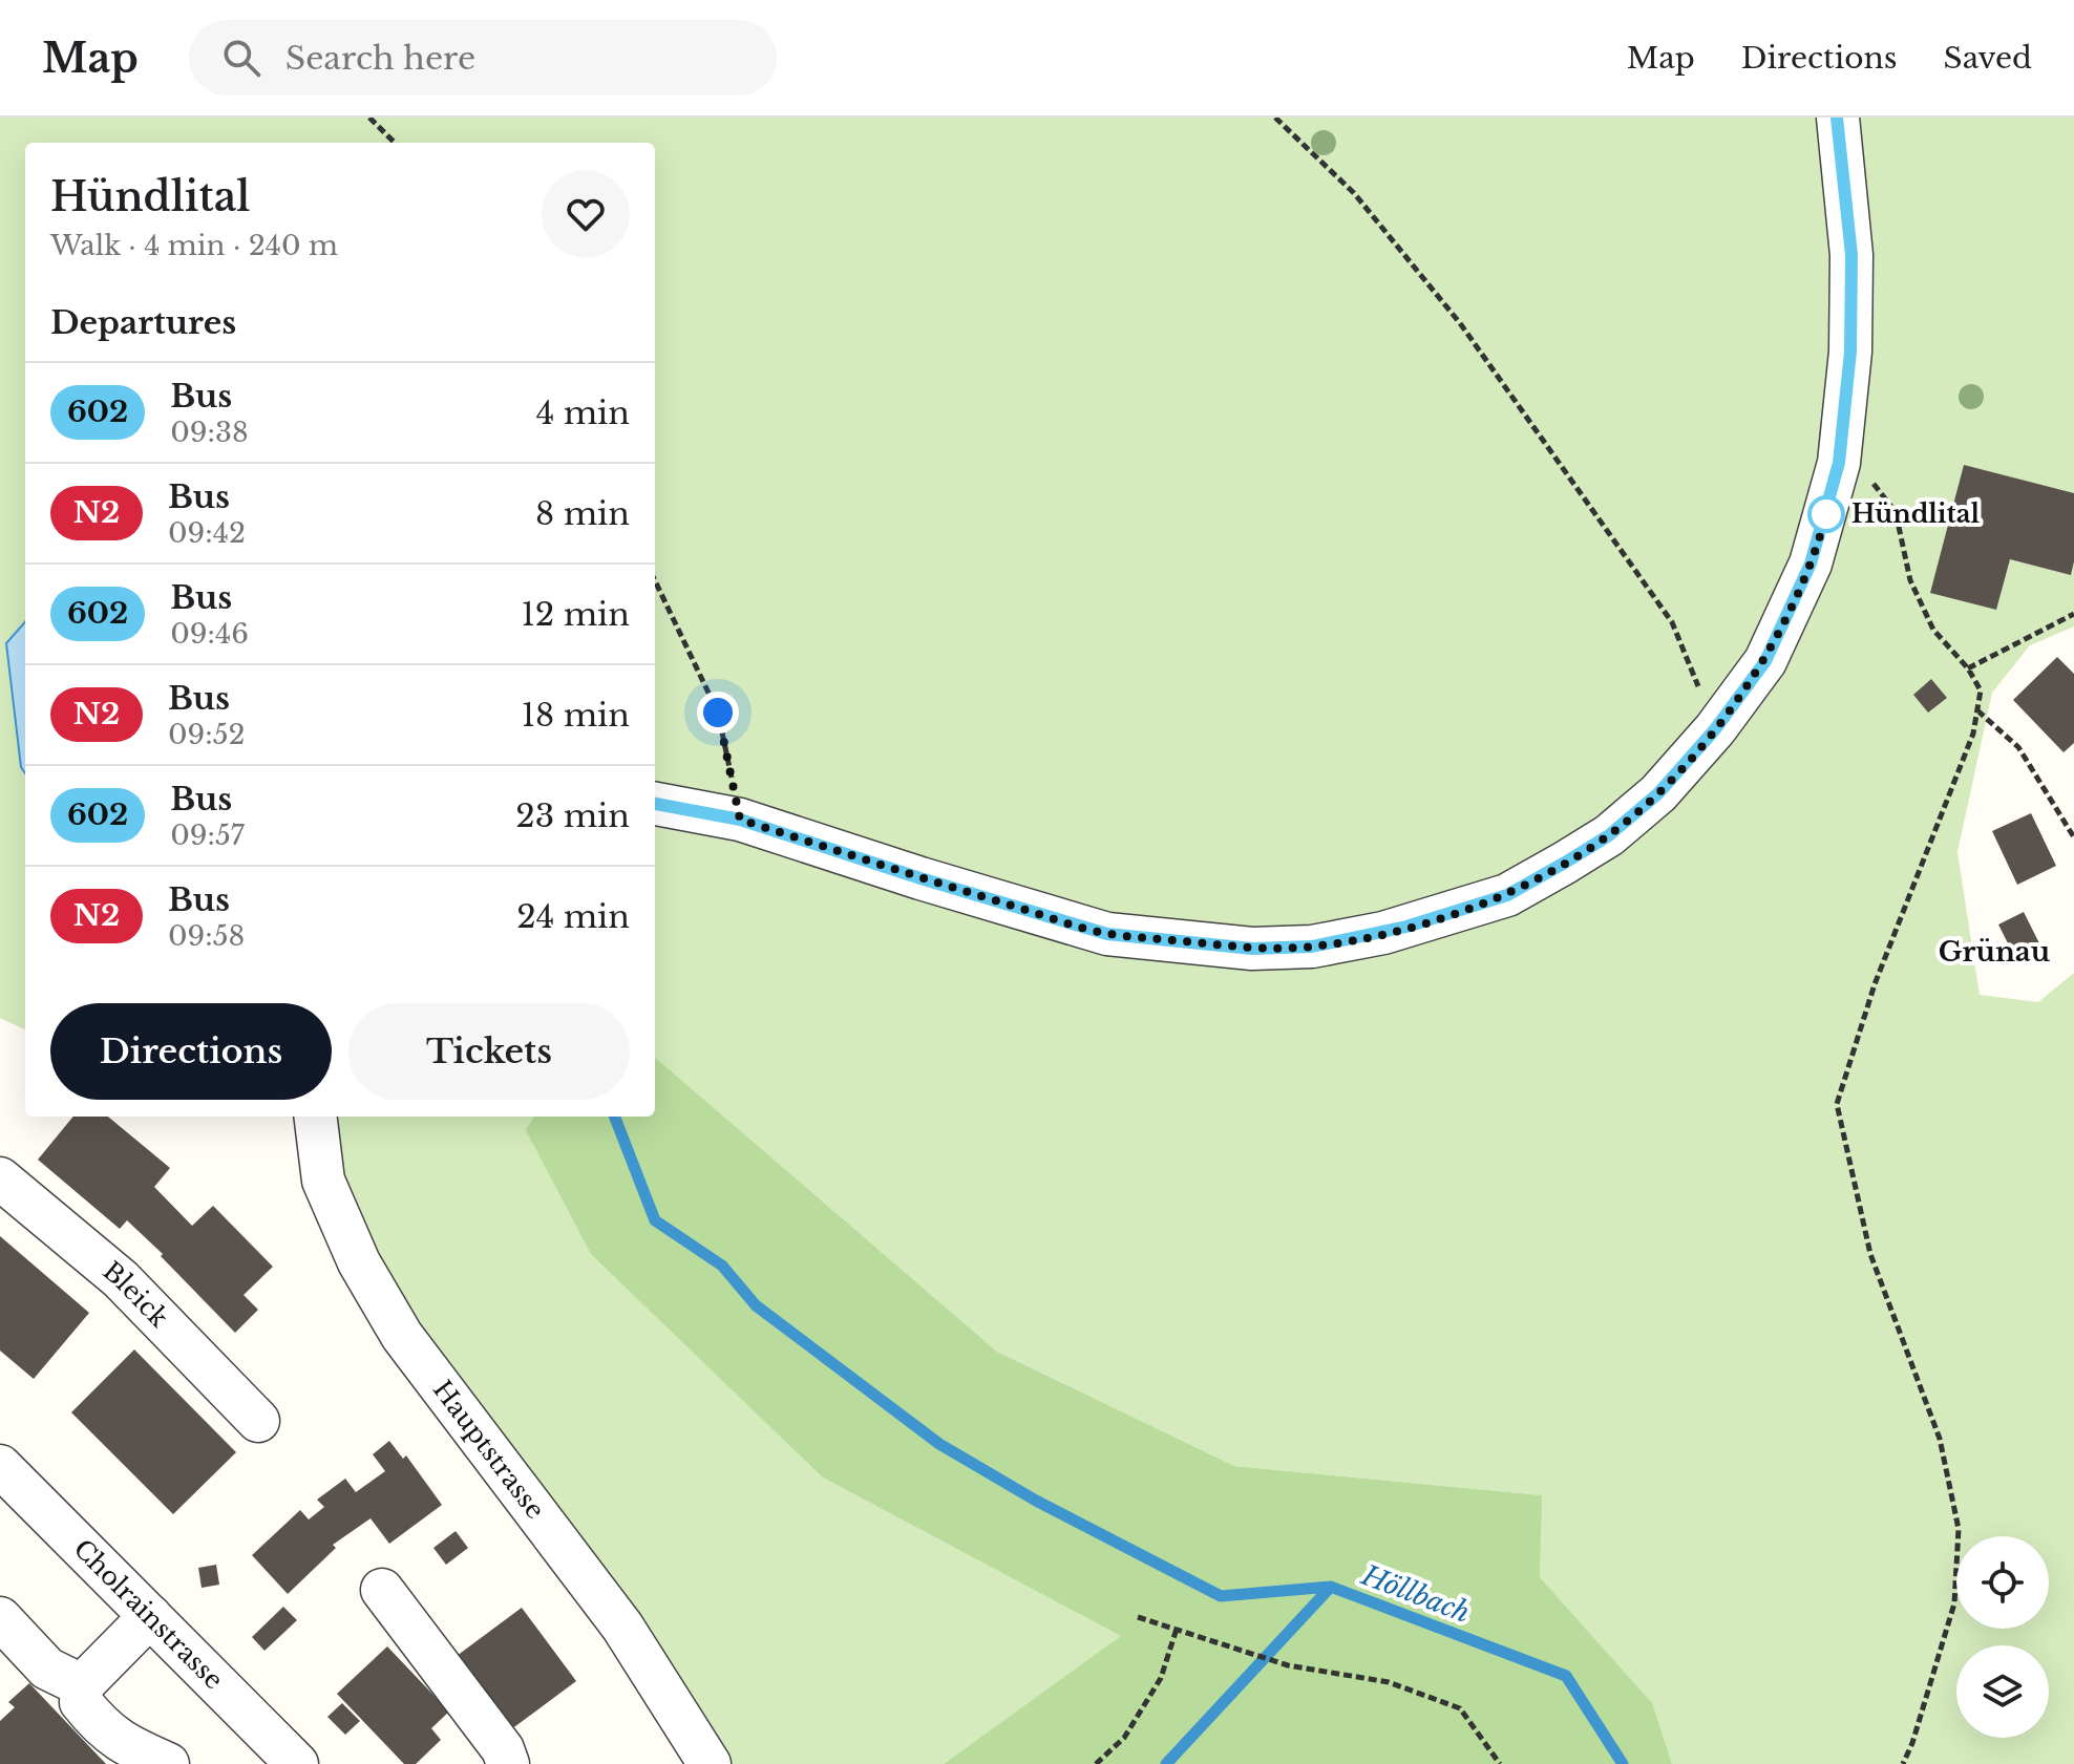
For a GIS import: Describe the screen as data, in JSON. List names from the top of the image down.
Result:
{
  "streets": {
    "street": ["Bleick", "Hauptstrasse", "Cholrainstrasse"]
  },
  "districts": ["Grünau"],
  "water": ["Höllbach"],
  "places": ["Hündlital"],
  "lines": ["bus line 602"],
  "page": {
    "header": "Map",
    "search": "Search here",
    "nav": ["Map", "Directions", "Saved"],
    "heading": [
      ["Hündlital", "Walk · 4 min · 240 m"],
      "Departures"
    ],
    "list": [
      {
        "mark": "602",
        "name": "Bus",
        "note": "09:38",
        "value": "4 min"
      },
      {
        "mark": "N2",
        "name": "Bus",
        "note": "09:42",
        "value": "8 min"
      },
      {
        "mark": "602",
        "name": "Bus",
        "note": "09:46",
        "value": "12 min"
      },
      {
        "mark": "N2",
        "name": "Bus",
        "note": "09:52",
        "value": "18 min"
      },
      {
        "mark": "602",
        "name": "Bus",
        "note": "09:57",
        "value": "23 min"
      },
      {
        "mark": "N2",
        "name": "Bus",
        "note": "09:58",
        "value": "24 min"
      }
    ],
    "buttons": ["Directions", "Tickets"]
  }
}
